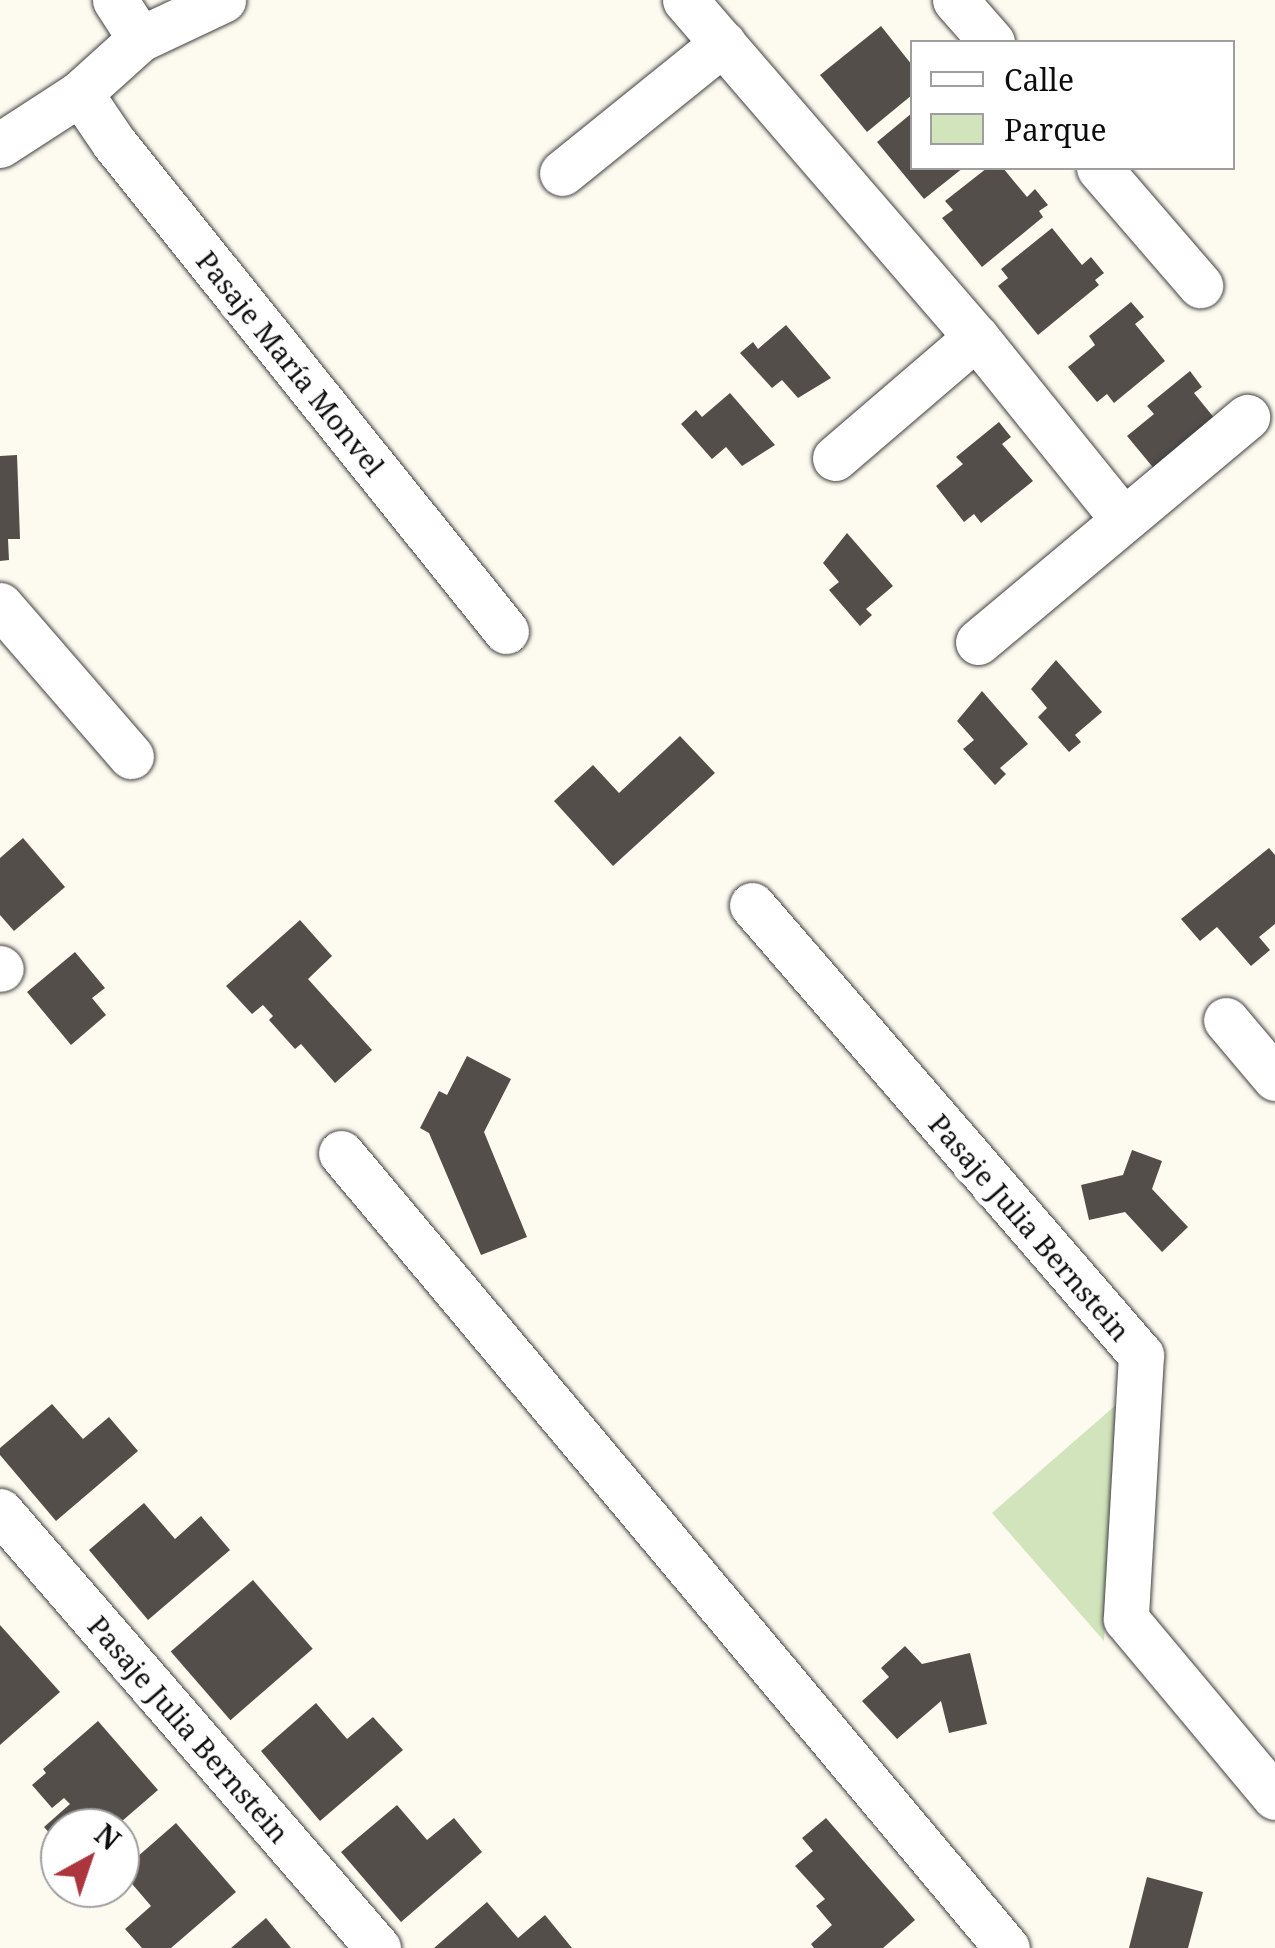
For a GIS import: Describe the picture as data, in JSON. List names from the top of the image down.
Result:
{
  "streets": {
    "street": ["Pasaje María Monvel", "Pasaje Julia Bernstein"]
  },
  "legend": ["Calle", "Parque"],
  "north": "top right"
}
